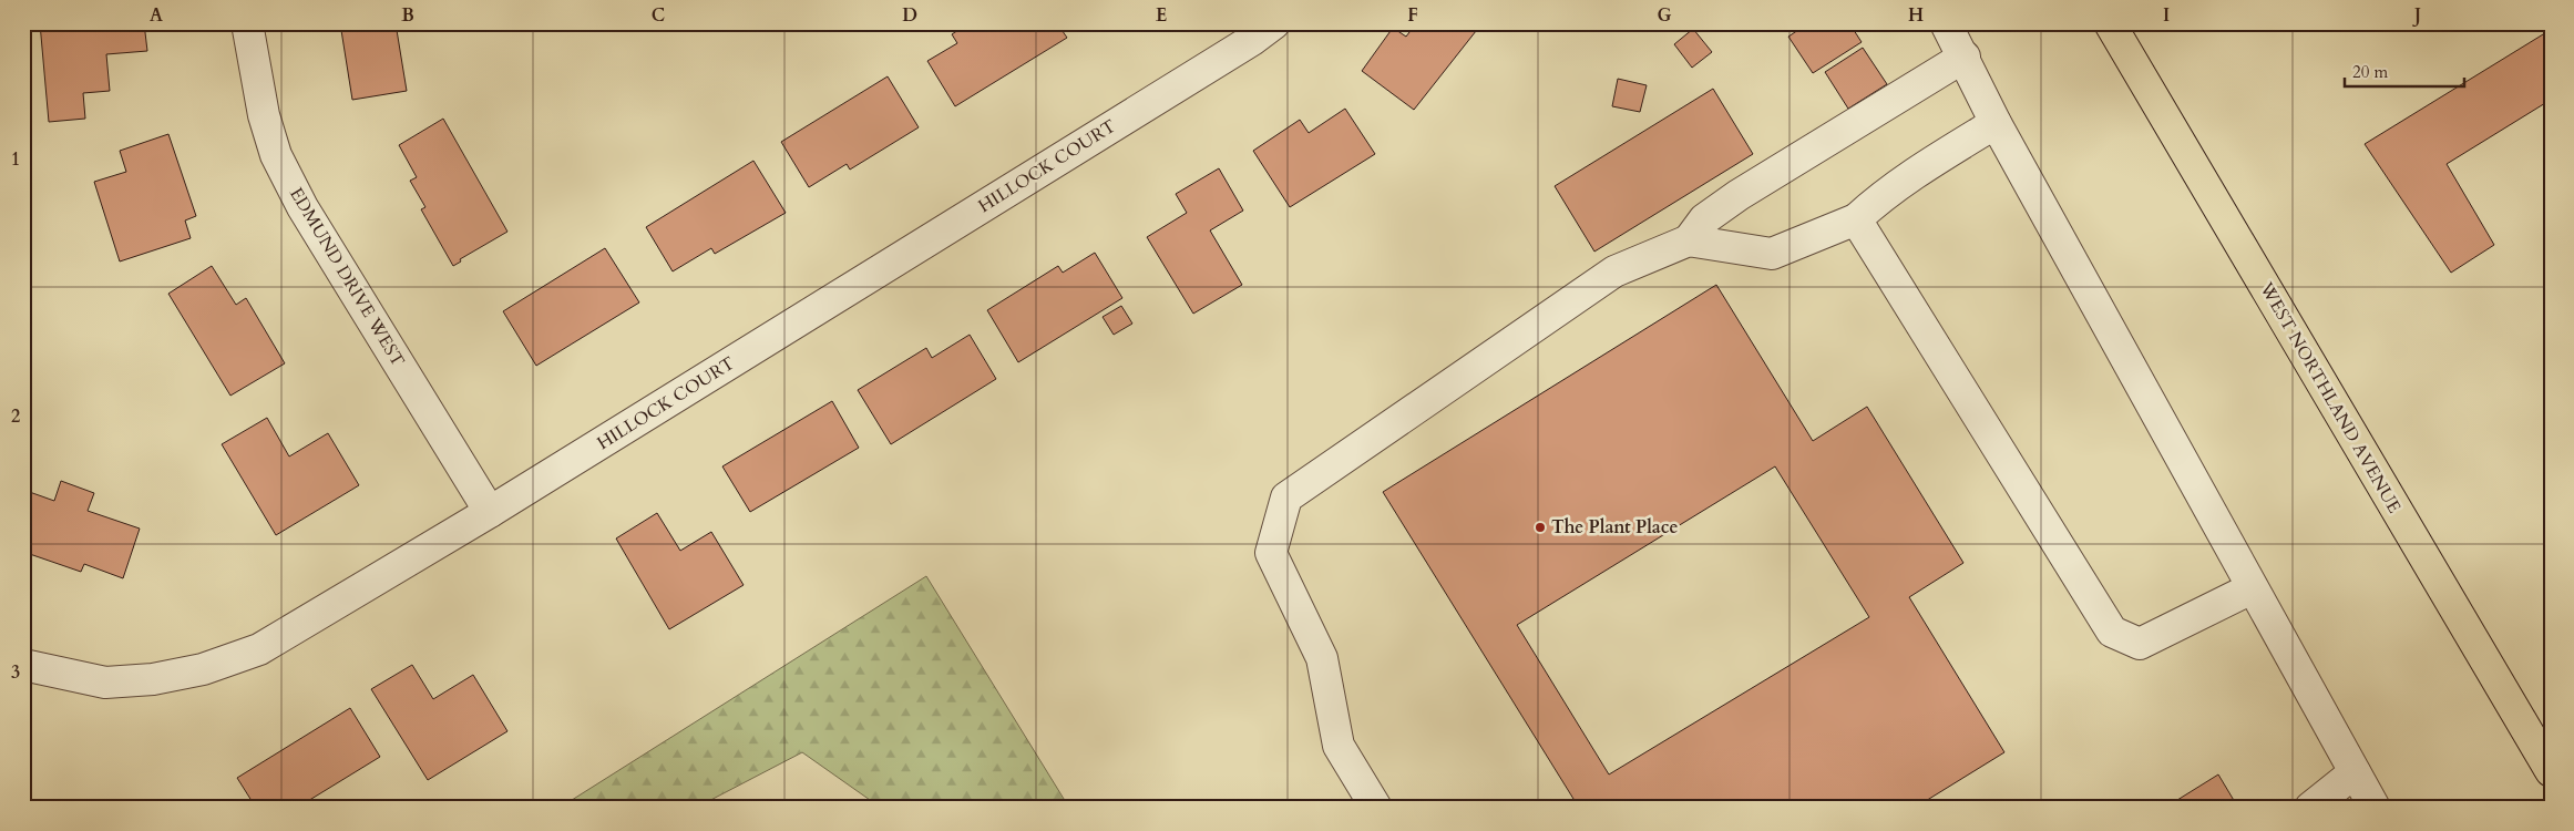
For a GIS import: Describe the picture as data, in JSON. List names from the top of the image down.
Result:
{
  "streets": {
    "main road": ["WEST NORTHLAND AVENUE"],
    "street": ["HILLOCK COURT", "EDMUND DRIVE WEST"]
  },
  "crossings": [
    ["HILLOCK COURT", "EDMUND DRIVE WEST"]
  ],
  "places": ["The Plant Place"],
  "scale_bar": "20 m",
  "grid": {
    "columns": [
      "A",
      "B",
      "C",
      "D",
      "E",
      "F",
      "G",
      "H",
      "I",
      "J"
    ],
    "rows": ["1", "2", "3"]
  }
}
